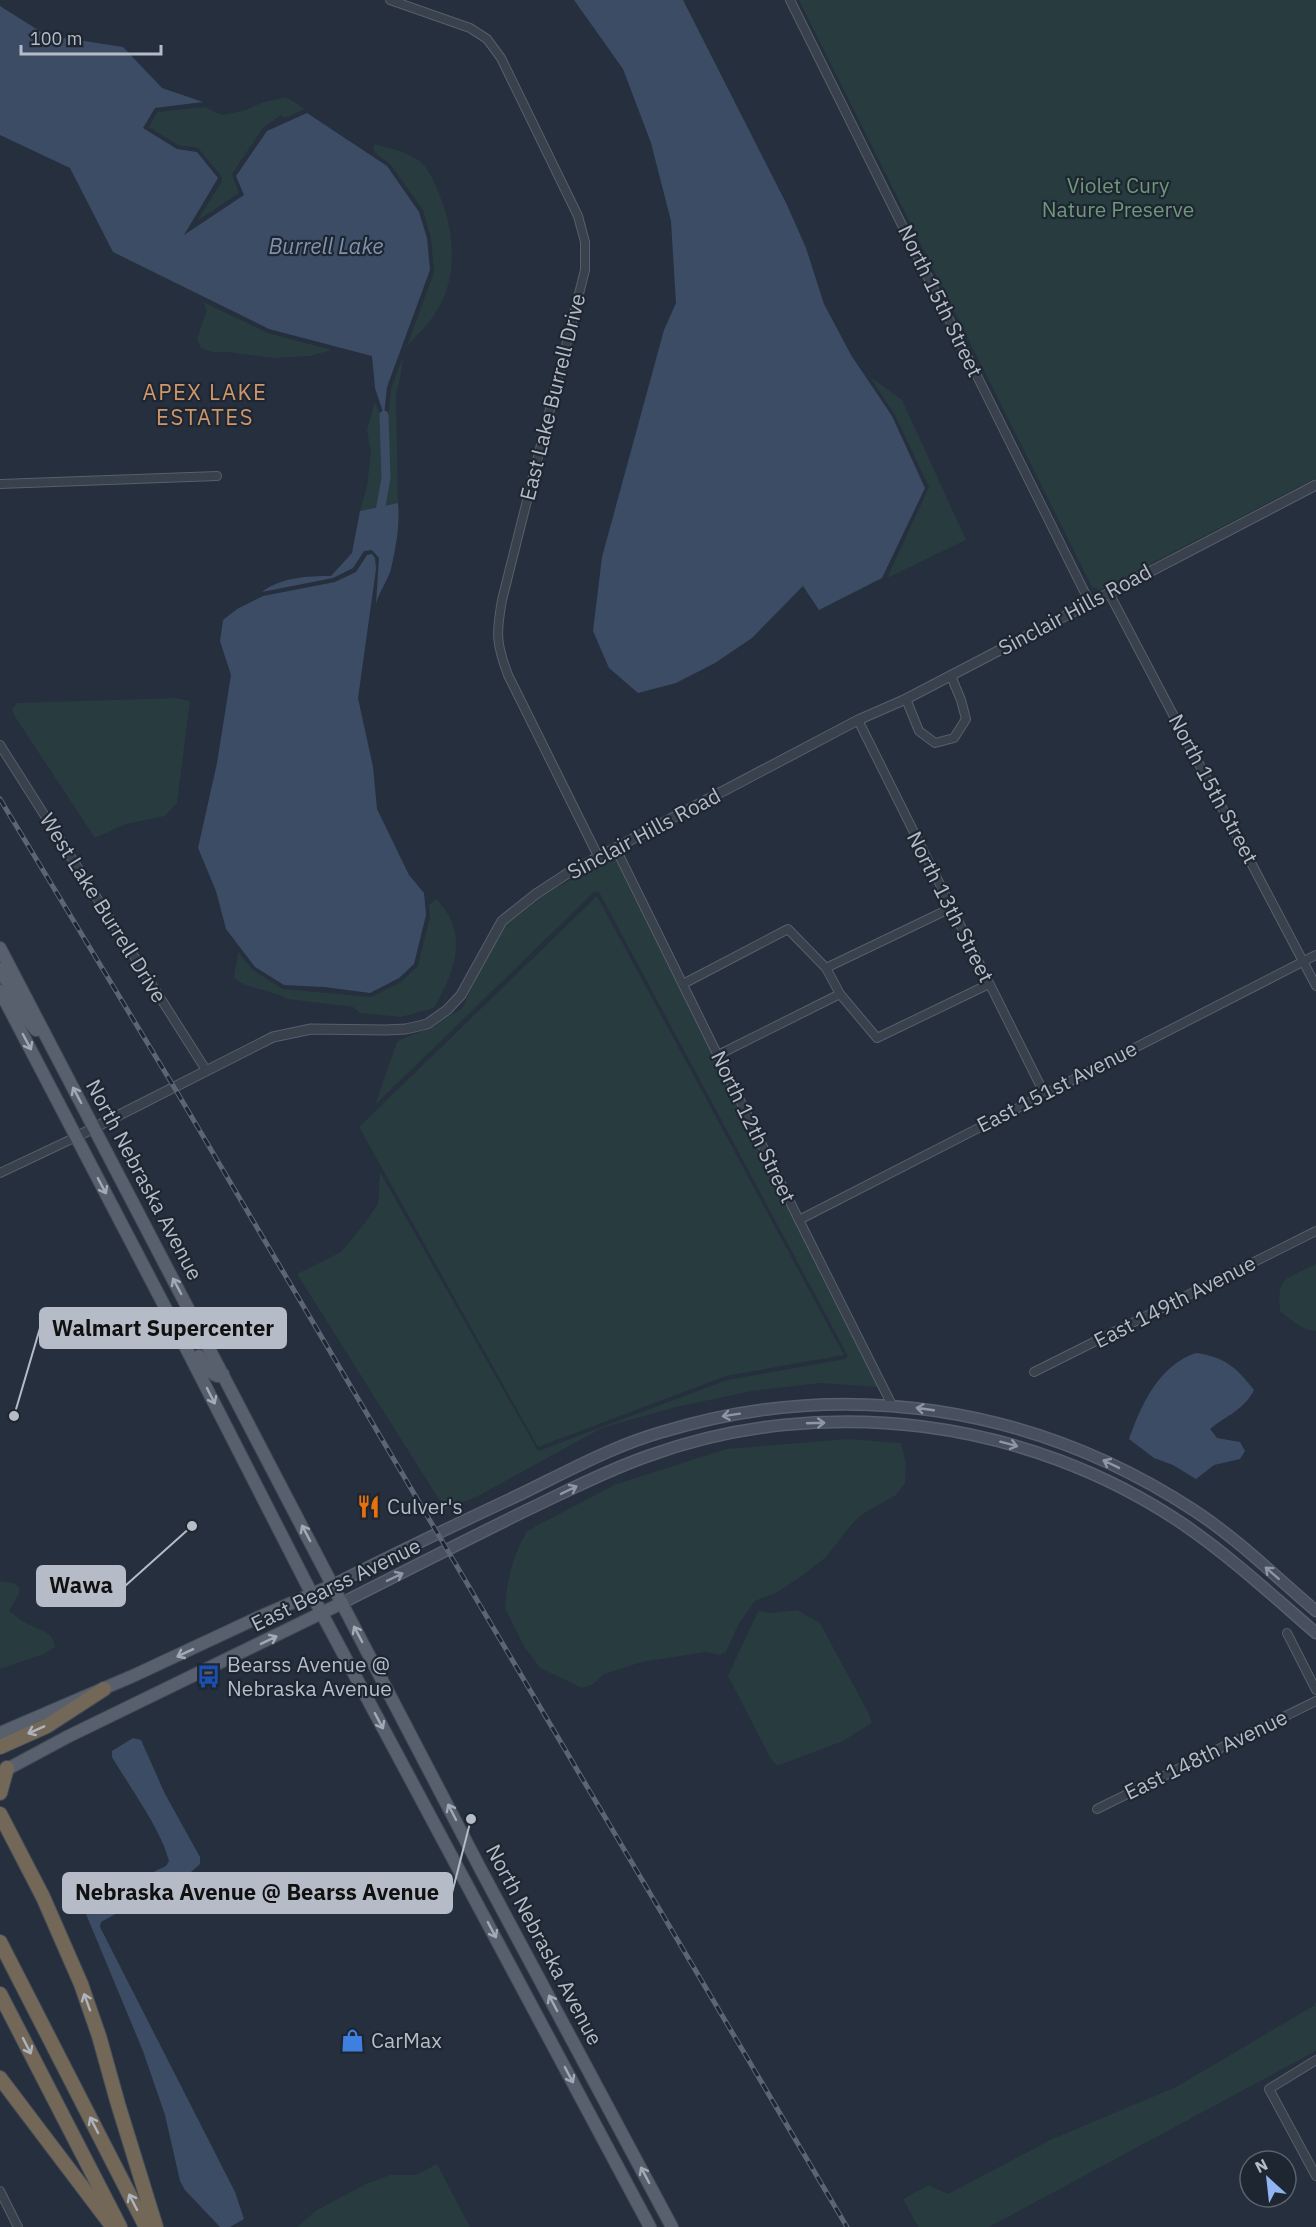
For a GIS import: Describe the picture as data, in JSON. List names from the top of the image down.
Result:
{
  "streets": {
    "main road": ["North Nebraska Avenue", "East Bearss Avenue"],
    "street": [
      "North 15th Street",
      "East Lake Burrell Drive",
      "Sinclair Hills Road",
      "North 13th Street",
      "West Lake Burrell Drive",
      "East 151st Avenue",
      "North 12th Street",
      "East 149th Avenue",
      "East 148th Avenue"
    ]
  },
  "crossings": [
    ["North 15th Street", "Sinclair Hills Road"],
    ["North 15th Street", "East 151st Avenue"],
    ["East Lake Burrell Drive", "Sinclair Hills Road"],
    ["Sinclair Hills Road", "North 13th Street"],
    ["Sinclair Hills Road", "West Lake Burrell Drive"],
    ["Sinclair Hills Road", "North 12th Street"],
    ["Sinclair Hills Road", "North Nebraska Avenue"],
    ["North 13th Street", "East 151st Avenue"],
    ["East 151st Avenue", "North 12th Street"],
    ["North 12th Street", "East Bearss Avenue"],
    ["North Nebraska Avenue", "East Bearss Avenue"]
  ],
  "districts": ["APEX LAKE ESTATES"],
  "water": ["Burrell Lake"],
  "parks": ["Violet Cury Nature Preserve"],
  "places": {
    "other": ["Walmart Supercenter", "Wawa", "Nebraska Avenue @ Bearss Avenue"],
    "restaurant": ["Culver's"],
    "bus stop": ["Bearss Avenue @ Nebraska Avenue"],
    "shop": ["CarMax"]
  },
  "scale_bar": "100 m",
  "north": "top left"
}
